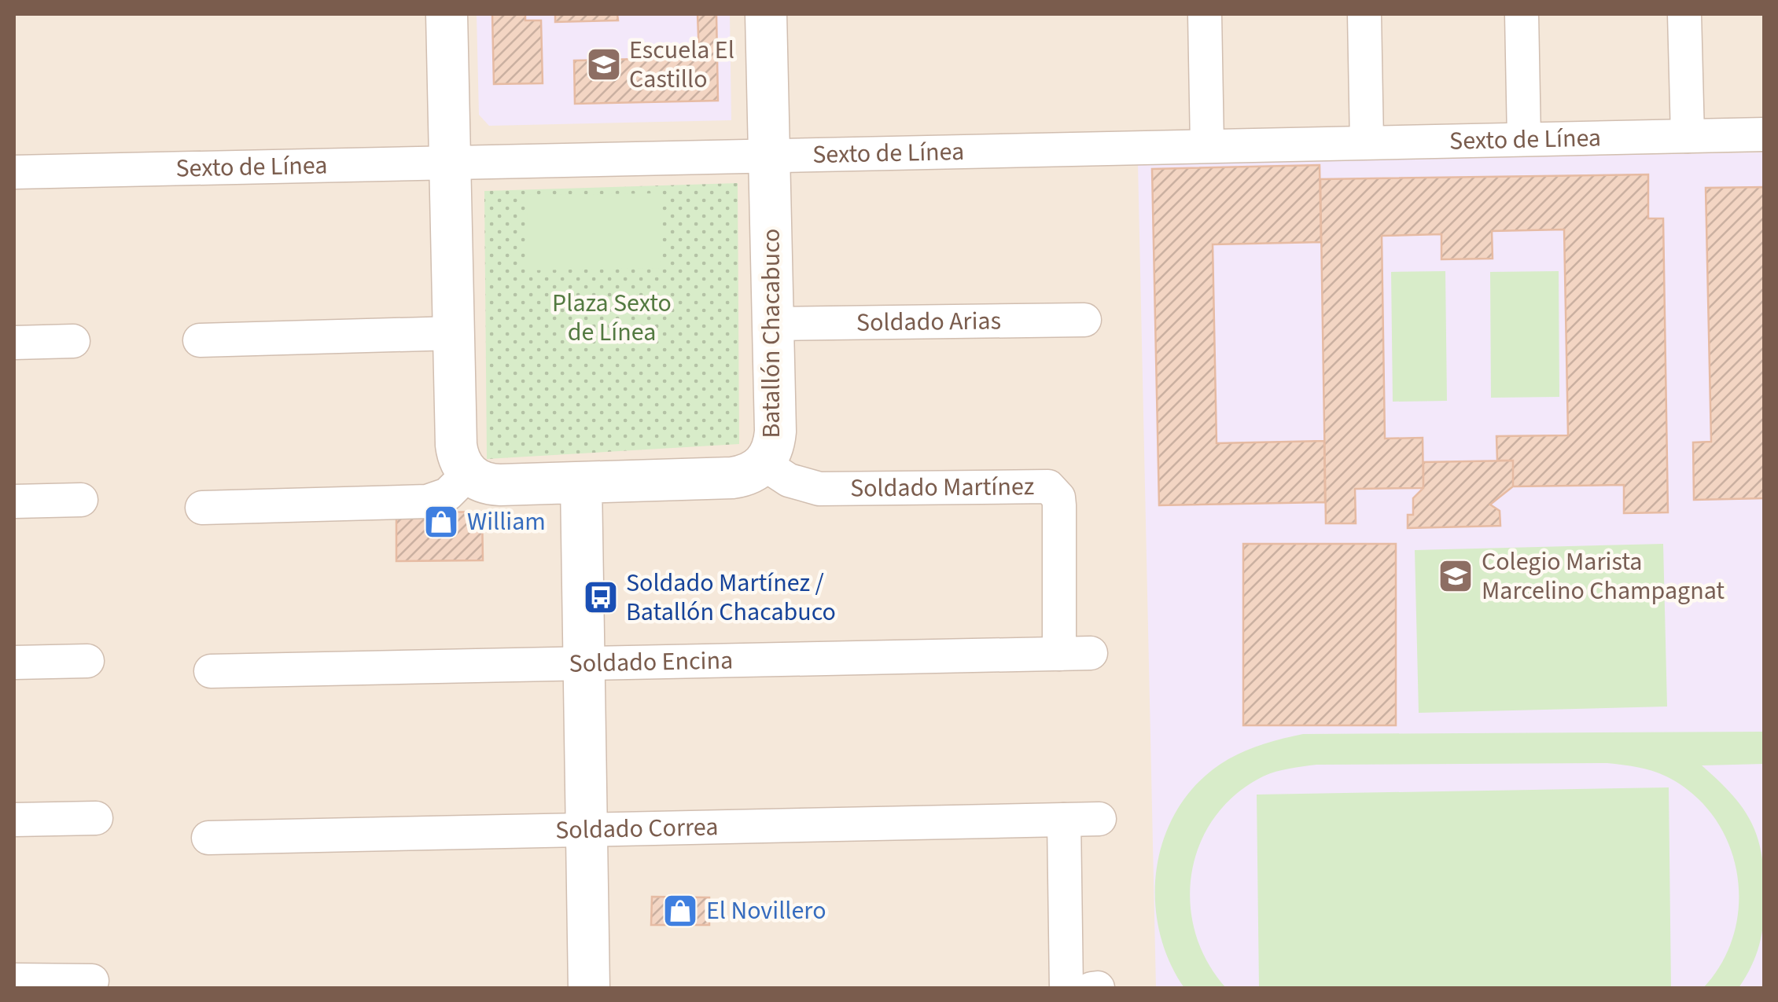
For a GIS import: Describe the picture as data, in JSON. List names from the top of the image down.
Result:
{
  "streets": {
    "street": [
      "Sexto de Línea",
      "Soldado Arias",
      "Batallón Chacabuco",
      "Soldado Martínez",
      "Soldado Encina",
      "Soldado Correa"
    ]
  },
  "crossings": [
    ["Sexto de Línea", "Batallón Chacabuco"],
    ["Soldado Arias", "Batallón Chacabuco"],
    ["Batallón Chacabuco", "Soldado Martínez"],
    ["Soldado Martínez", "Soldado Encina"]
  ],
  "parks": ["Plaza Sexto de Línea"],
  "places": {
    "school or university": ["Escuela El Castillo", "Colegio Marista Marcelino Champagnat"],
    "shop": ["William", "El Novillero"],
    "bus stop": ["Soldado Martínez / Batallón Chacabuco"]
  }
}
